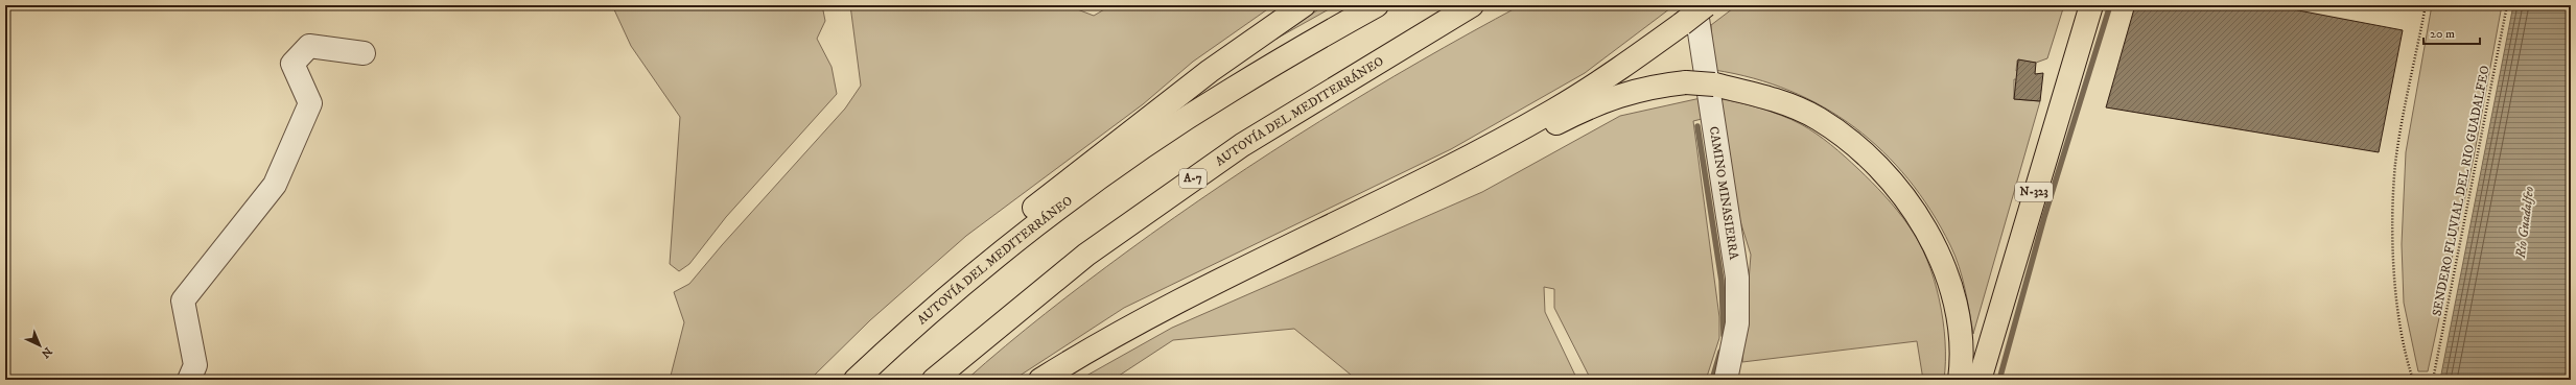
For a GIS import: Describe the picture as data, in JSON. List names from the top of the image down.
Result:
{
  "streets": {
    "highway": ["AUTOVÍA DEL MEDITERRÁNEO", "A-7", "N-323"],
    "street": ["CAMINO MINASIERRA"],
    "path": ["SENDERO FLUVIAL DEL RIO GUADALFEO"]
  },
  "water": ["Río Guadalfeo"],
  "scale_bar": "20 m",
  "north": "bottom right"
}
